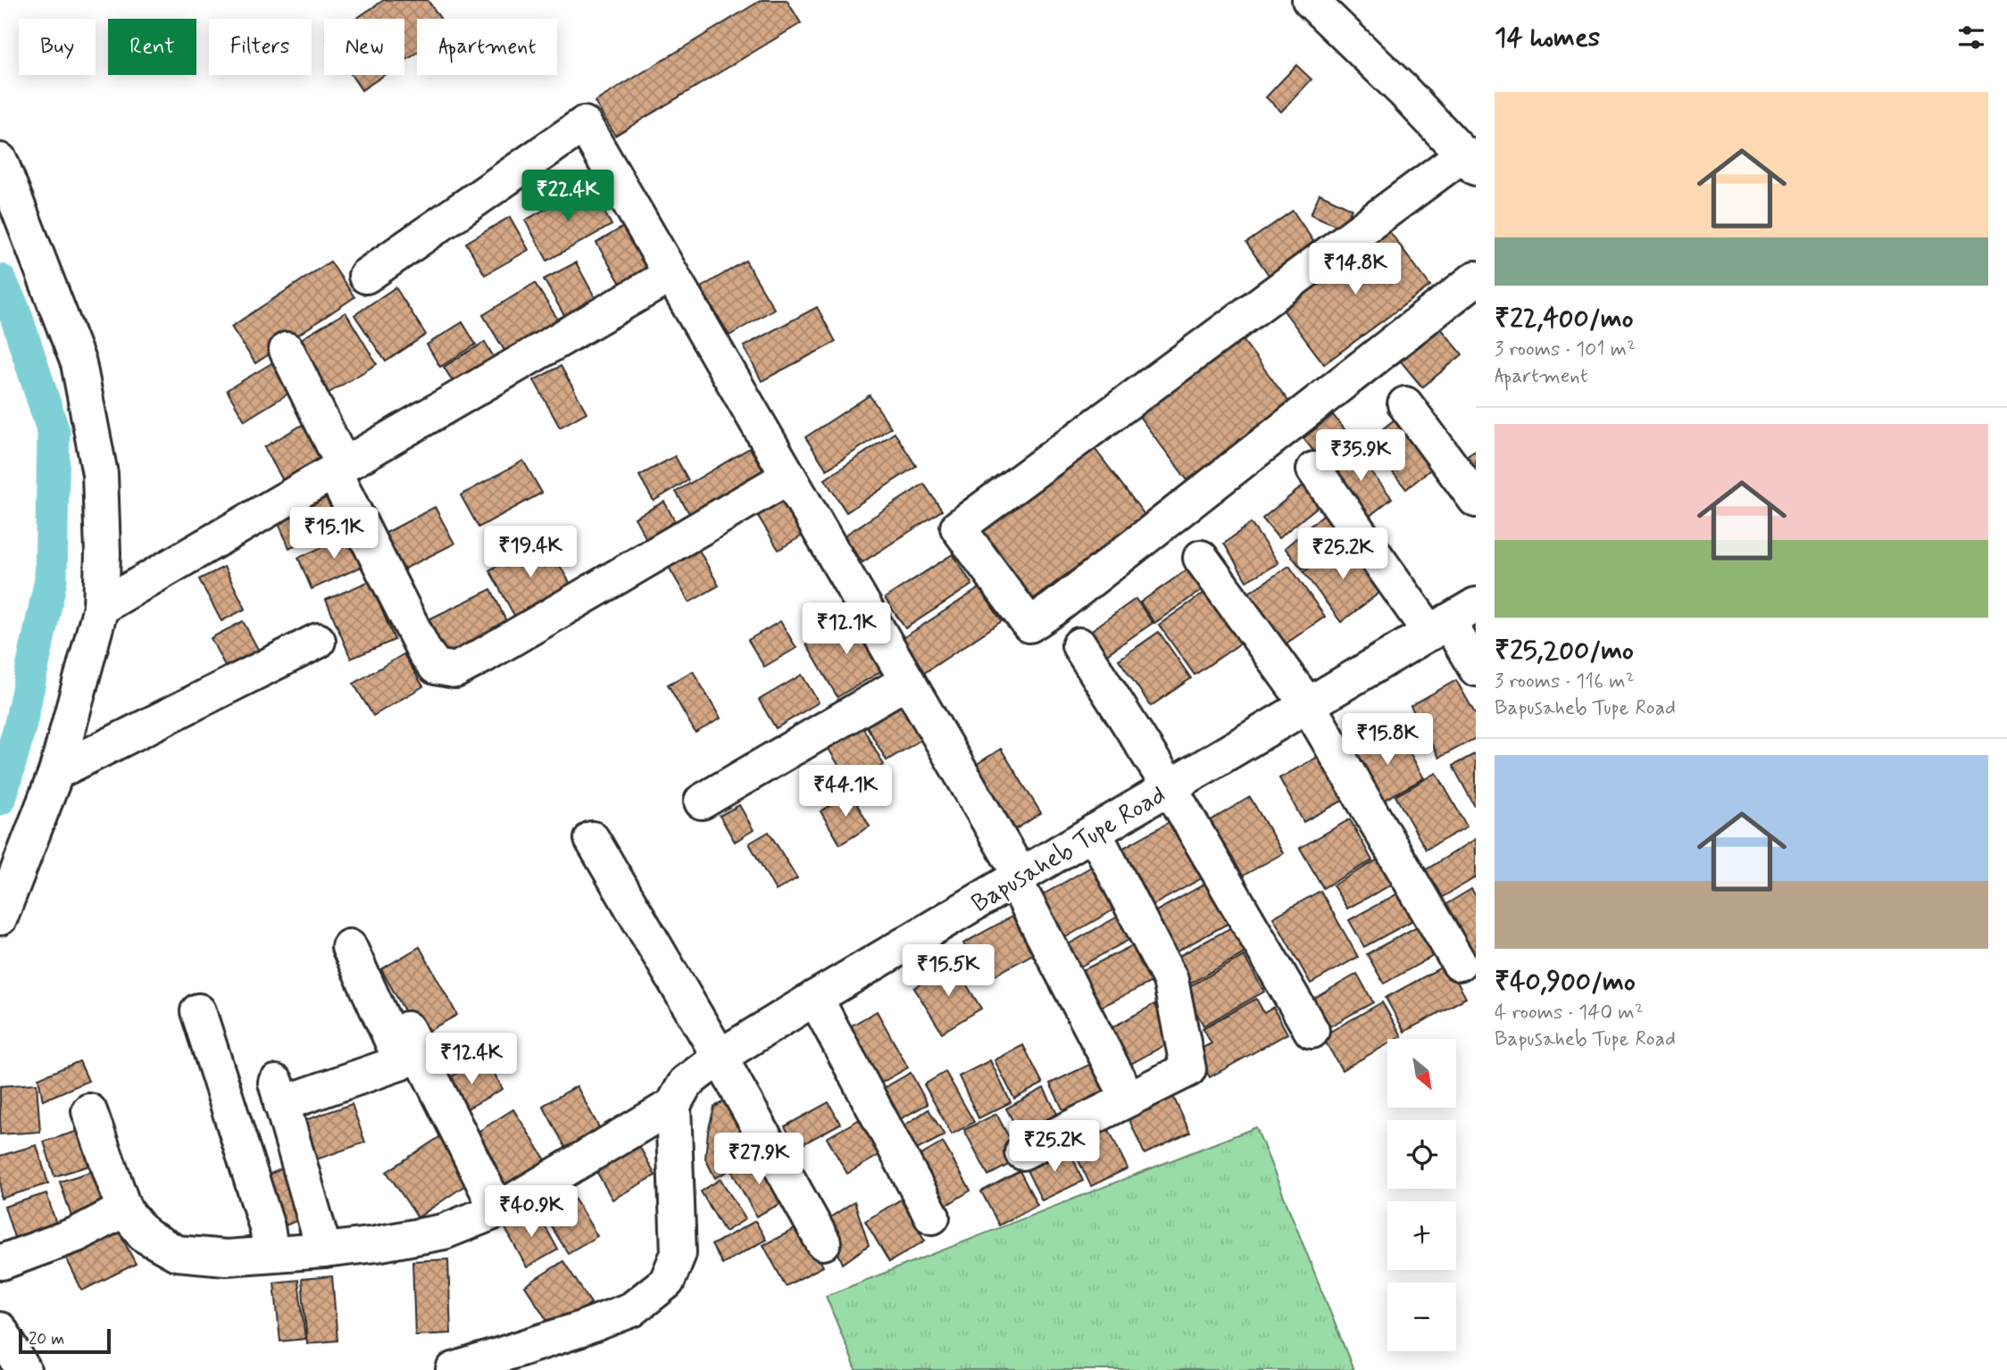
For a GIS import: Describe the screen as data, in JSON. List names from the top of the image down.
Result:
{
  "streets": {
    "street": ["Bapusaheb Tupe Road"]
  },
  "scale_bar": "20 m",
  "north": "bottom right",
  "page": {
    "heading": "14 homes",
    "chip": [
      "Buy",
      "Rent",
      "Filters",
      "New",
      "Apartment"
    ],
    "list": [
      {
        "name": "₹22,400/mo",
        "note": "3 rooms · 101 m² · Apartment"
      },
      {
        "name": "₹25,200/mo",
        "note": "3 rooms · 116 m² · Bapusaheb Tupe Road"
      },
      {
        "name": "₹40,900/mo",
        "note": "4 rooms · 140 m² · Bapusaheb Tupe Road"
      }
    ],
    "price": [
      "₹22.4K",
      "₹14.8K",
      "₹35.9K",
      "₹15.1K",
      "₹19.4K",
      "₹25.2K",
      "₹12.1K",
      "₹15.8K",
      "₹44.1K",
      "₹15.5K",
      "₹12.4K",
      "₹25.2K",
      "₹27.9K",
      "₹40.9K"
    ],
    "map_buttons": ["+", "−"],
    "scale": "20 m"
  }
}
